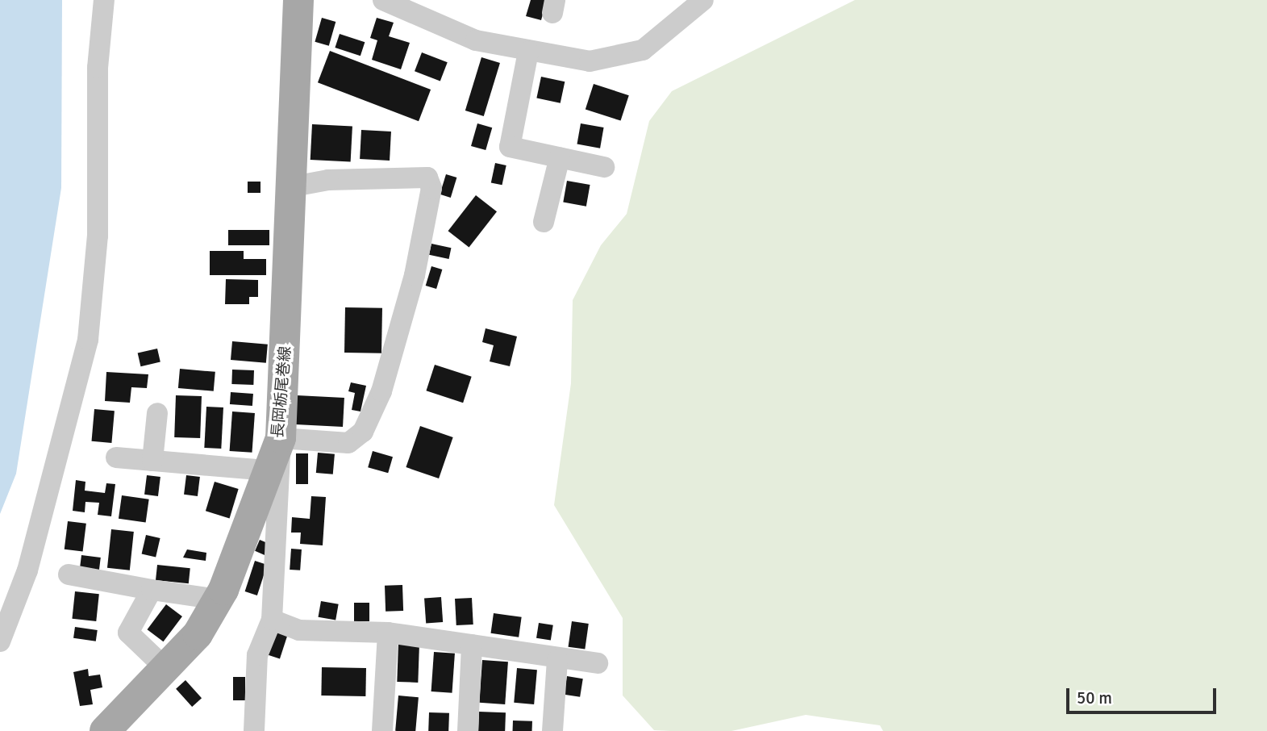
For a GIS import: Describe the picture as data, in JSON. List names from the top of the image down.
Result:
{
  "streets": {
    "main road": ["長岡栃尾巻線"]
  },
  "scale_bar": "50 m"
}
